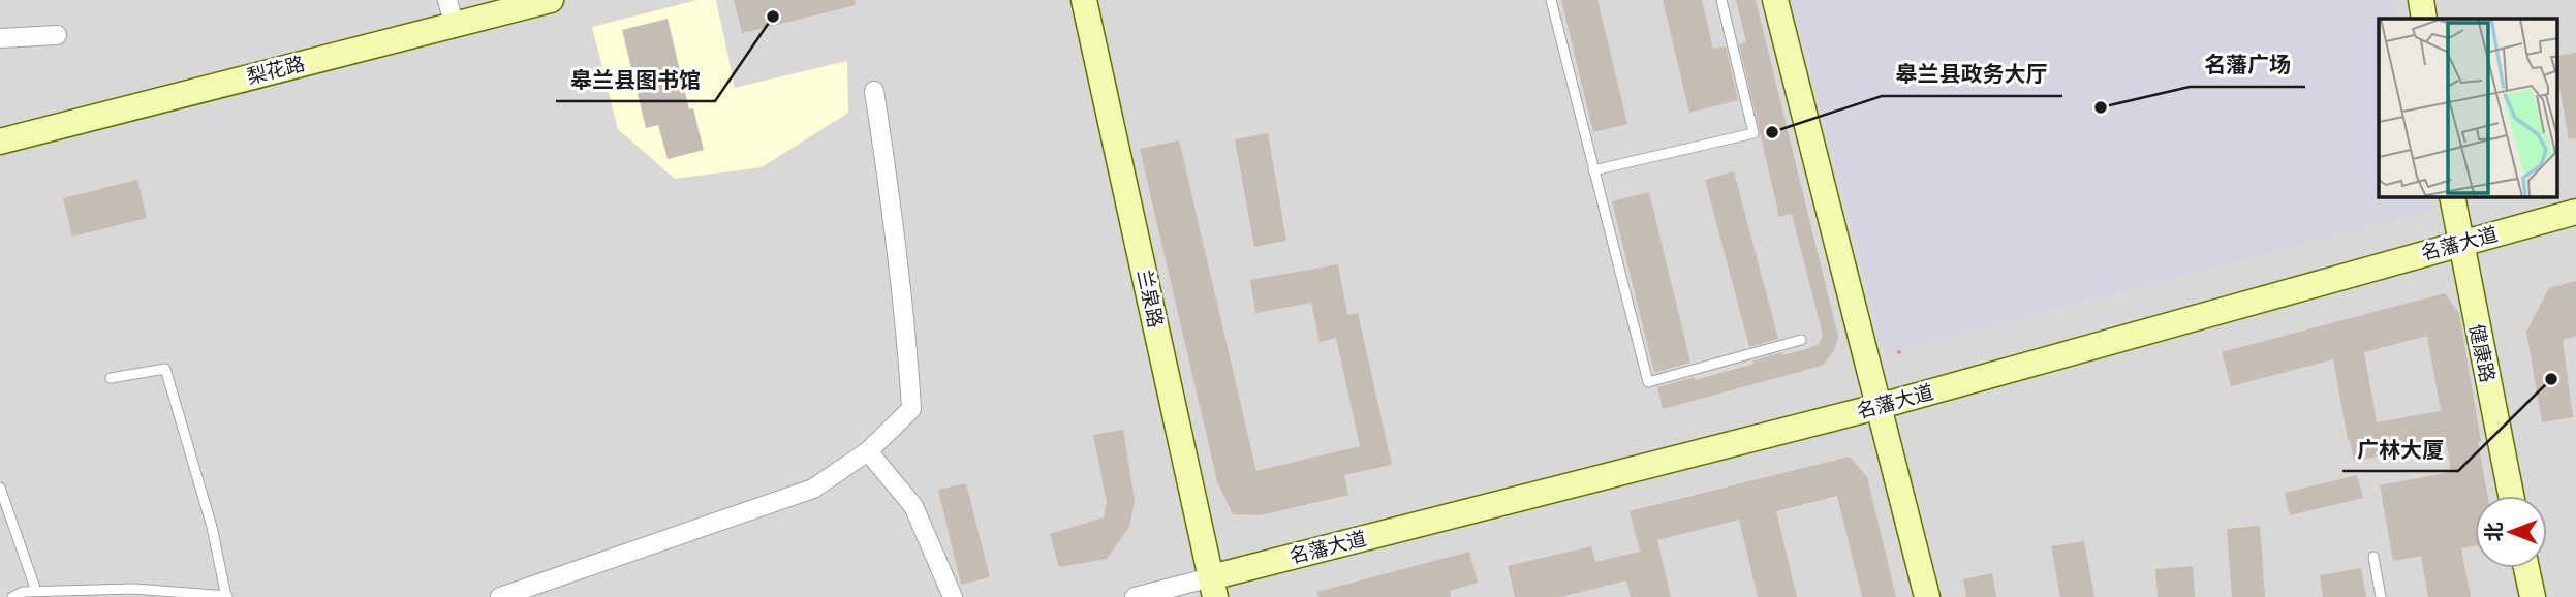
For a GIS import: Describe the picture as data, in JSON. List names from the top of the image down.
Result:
{
  "streets": {
    "main road": [
      "梨花路",
      "名藩大道",
      "兰泉路",
      "健康路"
    ]
  },
  "crossings": [
    ["名藩大道", "兰泉路"],
    ["名藩大道", "健康路"]
  ],
  "places": [
    "皋兰县图书馆",
    "名藩广场",
    "皋兰县政务大厅",
    "广林大厦"
  ],
  "north": "left"
}
